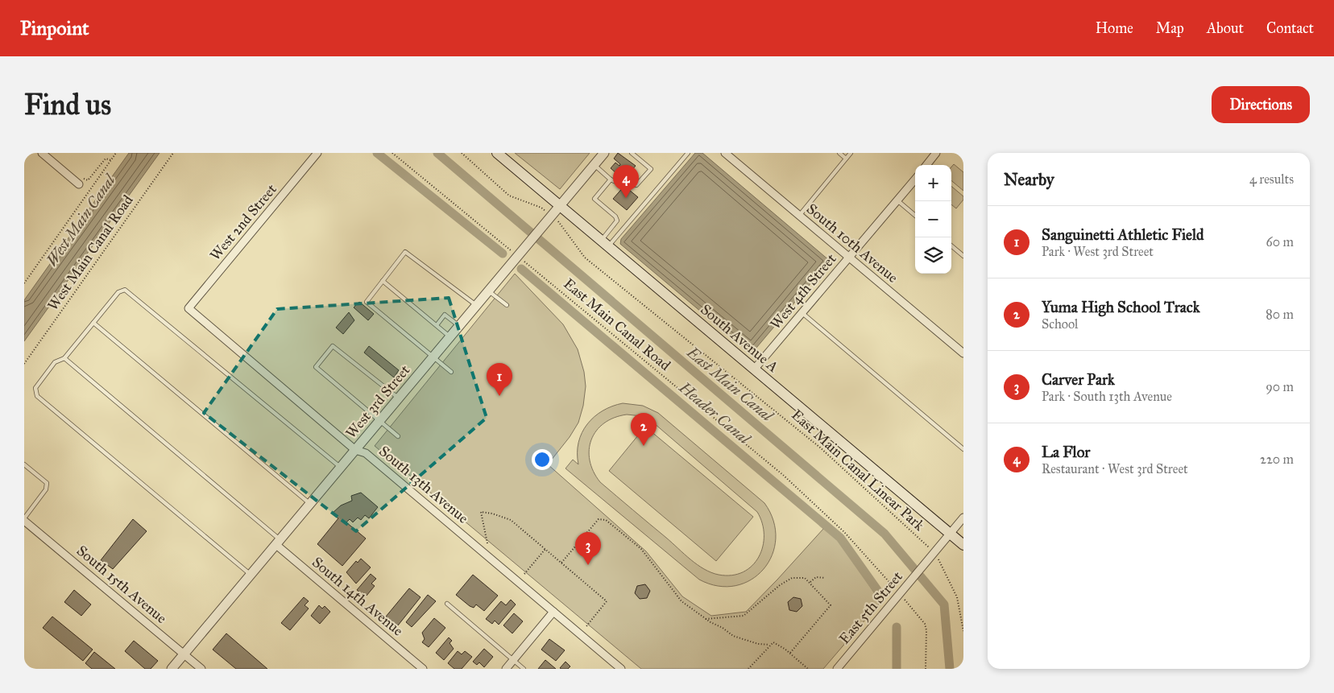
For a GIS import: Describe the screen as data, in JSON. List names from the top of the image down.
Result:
{
  "streets": {
    "main road": ["South Avenue A"],
    "street": [
      "West 2nd Street",
      "South 10th Avenue",
      "West 4th Street",
      "West 3rd Street",
      "South 13th Avenue",
      "South 15th Avenue",
      "South 14th Avenue",
      "East 5th Street"
    ],
    "path": ["West Main Canal Road", "East Main Canal Road", "East Main Canal Linear Park"]
  },
  "crossings": [
    ["West 2nd Street", "South 13th Avenue"],
    ["South 10th Avenue", "West 4th Street"],
    ["West 4th Street", "South Avenue A"],
    ["East Main Canal Road", "West 3rd Street"],
    ["East Main Canal Road", "East 5th Street"],
    ["South Avenue A", "West 3rd Street"],
    ["South Avenue A", "East 5th Street"],
    ["West 3rd Street", "East Main Canal Linear Park"],
    ["West 3rd Street", "South 13th Avenue"],
    ["West 3rd Street", "South 15th Avenue"],
    ["West 3rd Street", "South 14th Avenue"],
    ["East Main Canal Linear Park", "East 5th Street"]
  ],
  "water": ["West Main Canal", "East Main Canal", "Header Canal"],
  "page": {
    "header": "Pinpoint",
    "nav": [
      "Home",
      "Map",
      "About",
      "Contact"
    ],
    "buttons": "Directions",
    "title": "Find us",
    "heading": ["Nearby", "4 results"],
    "map_buttons": ["+", "−"],
    "pins": [
      "4",
      "1",
      "2",
      "3"
    ],
    "list": [
      {
        "mark": "1",
        "name": "Sanguinetti Athletic Field",
        "note": "Park · West 3rd Street",
        "value": "60 m"
      },
      {
        "mark": "2",
        "name": "Yuma High School Track",
        "note": "School",
        "value": "80 m"
      },
      {
        "mark": "3",
        "name": "Carver Park",
        "note": "Park · South 13th Avenue",
        "value": "90 m"
      },
      {
        "mark": "4",
        "name": "La Flor",
        "note": "Restaurant · West 3rd Street",
        "value": "220 m"
      }
    ]
  }
}
